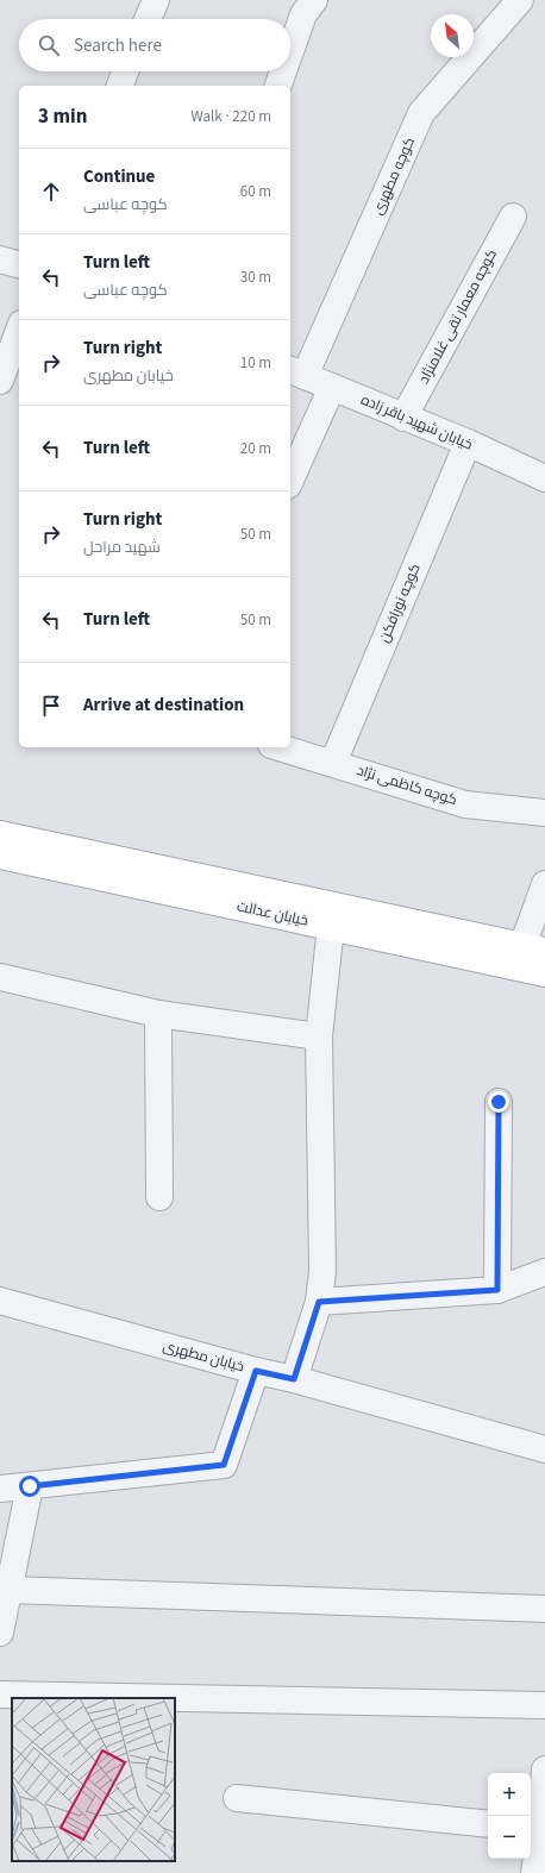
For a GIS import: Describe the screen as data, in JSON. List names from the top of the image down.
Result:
{
  "streets": {
    "main road": ["خیابان عدالت"],
    "street": [
      "کوچه مطهری",
      "کوچه معمار تقی غلامنژاد",
      "خیابان شهید باقر زاده",
      "کوچه نورافکن",
      "کوچه کاظمی نژاد",
      "خیابان مطهری"
    ]
  },
  "crossings": [
    ["کوچه مطهری", "خیابان شهید باقر زاده"],
    ["کوچه معمار تقی غلامنژاد", "خیابان شهید باقر زاده"],
    ["خیابان شهید باقر زاده", "کوچه نورافکن"],
    ["کوچه نورافکن", "کوچه کاظمی نژاد"]
  ],
  "north": "top left",
  "page": {
    "search": "Search here",
    "heading": ["3 min", "Walk · 220 m"],
    "list": [
      ["Continue", "کوچه عباسی", "60 m"],
      ["Turn left", "کوچه عباسی", "30 m"],
      ["Turn right", "خیابان مطهری", "10 m"],
      ["Turn left", "20 m"],
      ["Turn right", "شهید مراحل", "50 m"],
      ["Turn left", "50 m"],
      "Arrive at destination"
    ],
    "map_buttons": ["+", "−"]
  }
}
